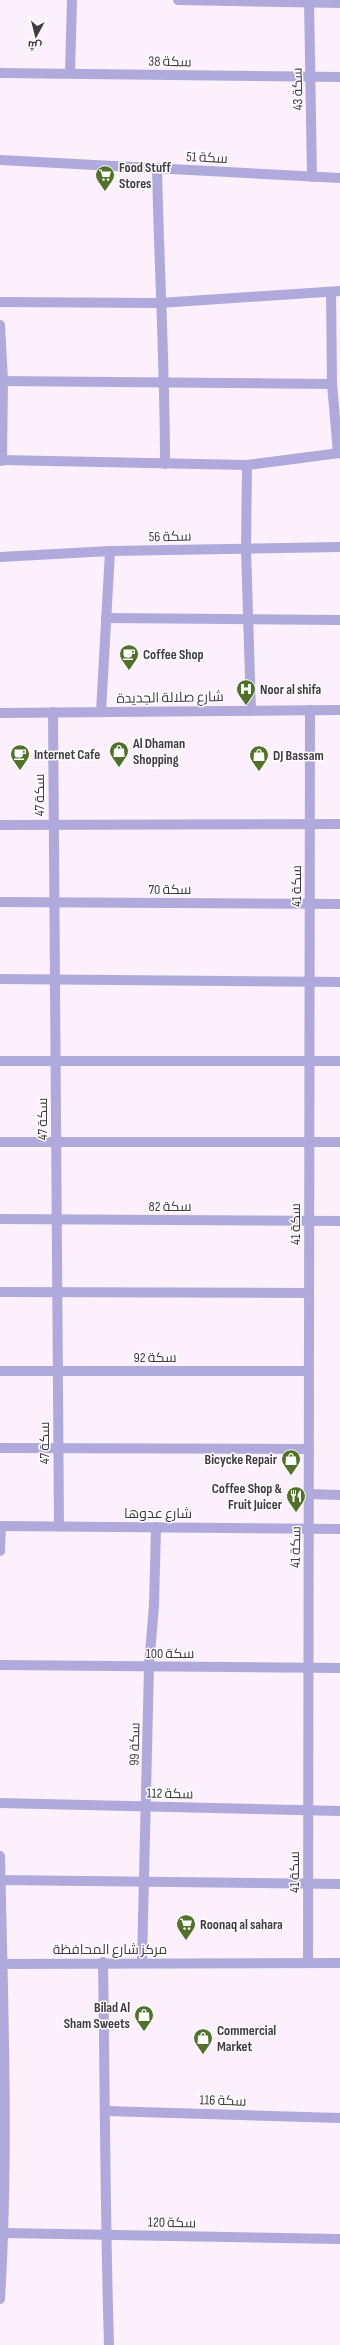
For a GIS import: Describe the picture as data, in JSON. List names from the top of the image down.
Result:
{
  "streets": {
    "street": [
      "سكة 38",
      "سكة 43",
      "سكة 51",
      "سكة 56",
      "شارع صلالة الجديدة",
      "سكة 47",
      "سكة 41",
      "سكة 70",
      "سكة 82",
      "سكة 92",
      "شارع عدوها",
      "سكة 100",
      "سكة 99",
      "سكة 112",
      "مركز شارع المحافظة",
      "سكة 116",
      "سكة 120"
    ]
  },
  "crossings": [
    ["سكة 38", "سكة 43"],
    ["سكة 43", "سكة 51"],
    ["شارع صلالة الجديدة", "سكة 47"],
    ["شارع صلالة الجديدة", "سكة 41"],
    ["سكة 47", "سكة 70"],
    ["سكة 47", "سكة 82"],
    ["سكة 47", "سكة 92"],
    ["سكة 47", "شارع عدوها"],
    ["سكة 41", "سكة 70"],
    ["سكة 41", "سكة 82"],
    ["سكة 41", "سكة 92"],
    ["سكة 41", "شارع عدوها"],
    ["سكة 41", "سكة 100"],
    ["سكة 41", "سكة 112"],
    ["سكة 41", "مركز شارع المحافظة"],
    ["شارع عدوها", "سكة 99"],
    ["سكة 100", "سكة 99"],
    ["سكة 99", "سكة 112"],
    ["سكة 99", "مركز شارع المحافظة"]
  ],
  "places": {
    "supermarket": ["Food Stuff Stores", "Roonaq al sahara"],
    "cafe": ["Coffee Shop", "Internet Cafe"],
    "hospital": ["Noor al shifa"],
    "shop": [
      "Al Dhaman Shopping",
      "DJ Bassam",
      "Bicycke Repair",
      "Bilad Al Sham Sweets",
      "Commercial Market"
    ],
    "restaurant": ["Coffee Shop & Fruit Juicer"]
  },
  "north": "bottom"
}
